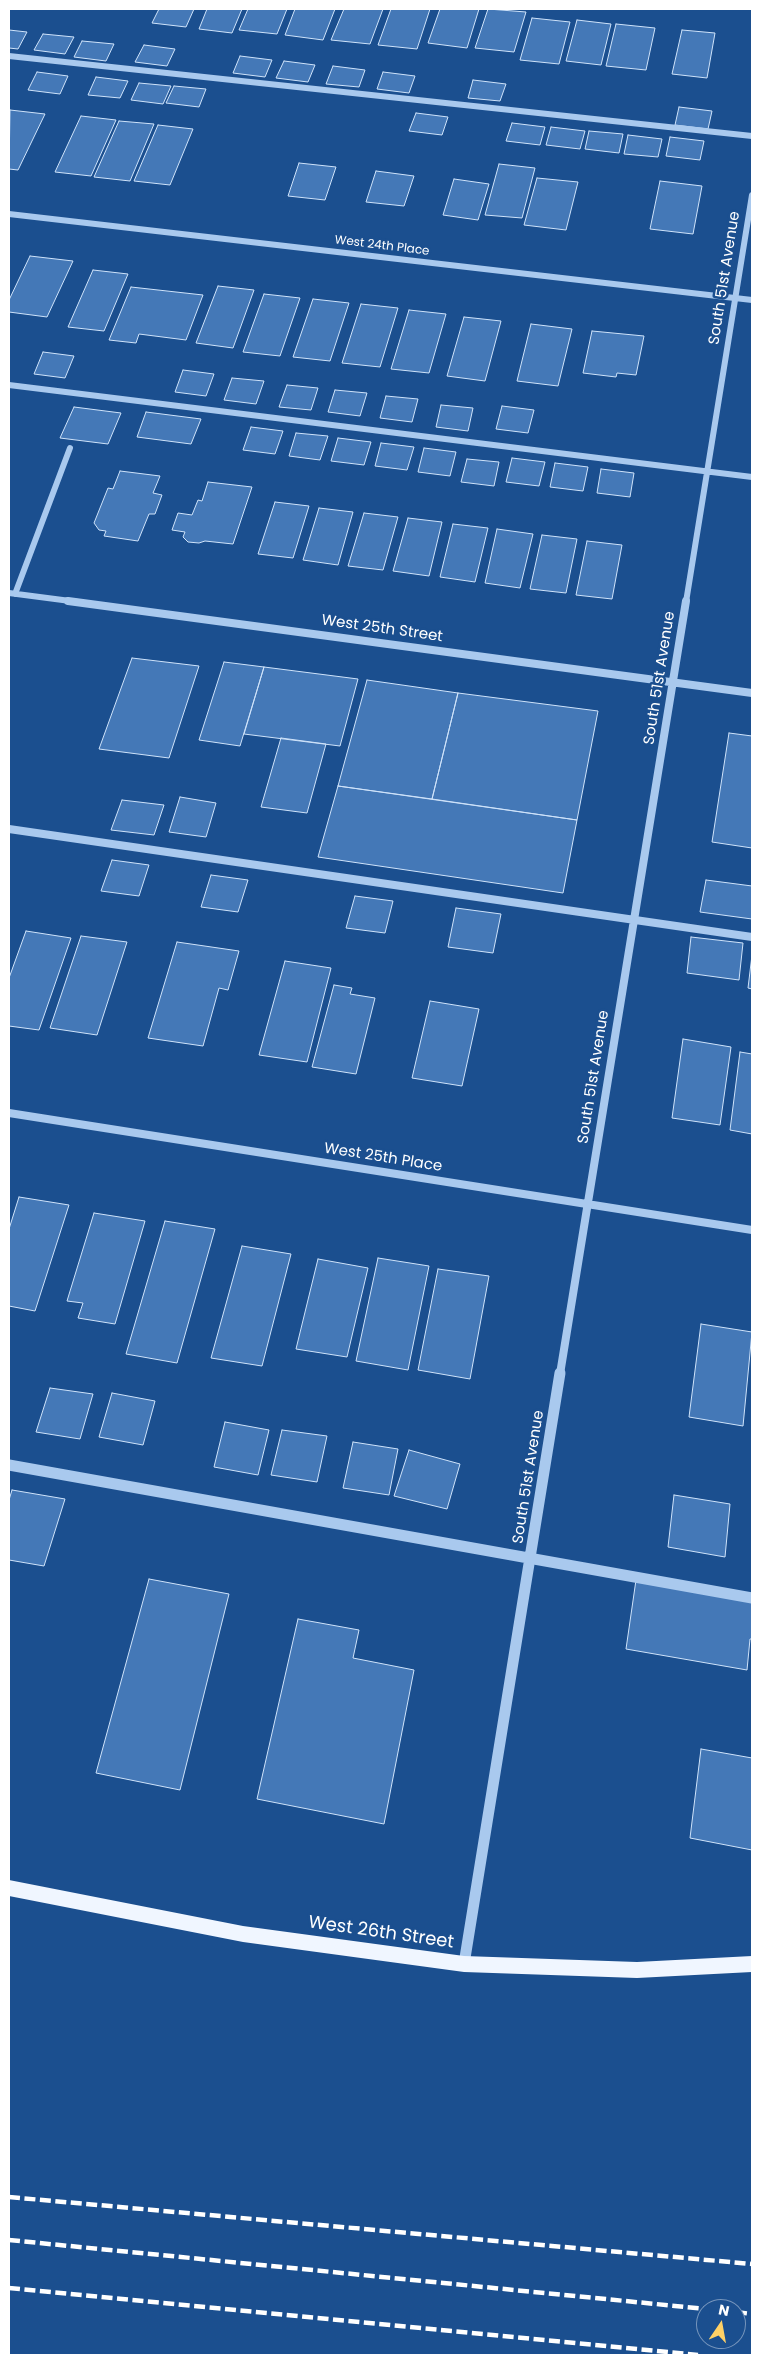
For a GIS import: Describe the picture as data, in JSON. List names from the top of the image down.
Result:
{
  "streets": {
    "main road": ["West 26th Street"],
    "street": [
      "West 24th Place",
      "South 51st Avenue",
      "West 25th Street",
      "West 25th Place"
    ]
  },
  "crossings": [
    ["West 24th Place", "South 51st Avenue"],
    ["South 51st Avenue", "West 25th Street"],
    ["South 51st Avenue", "West 25th Place"],
    ["South 51st Avenue", "West 26th Street"]
  ],
  "north": "top"
}
